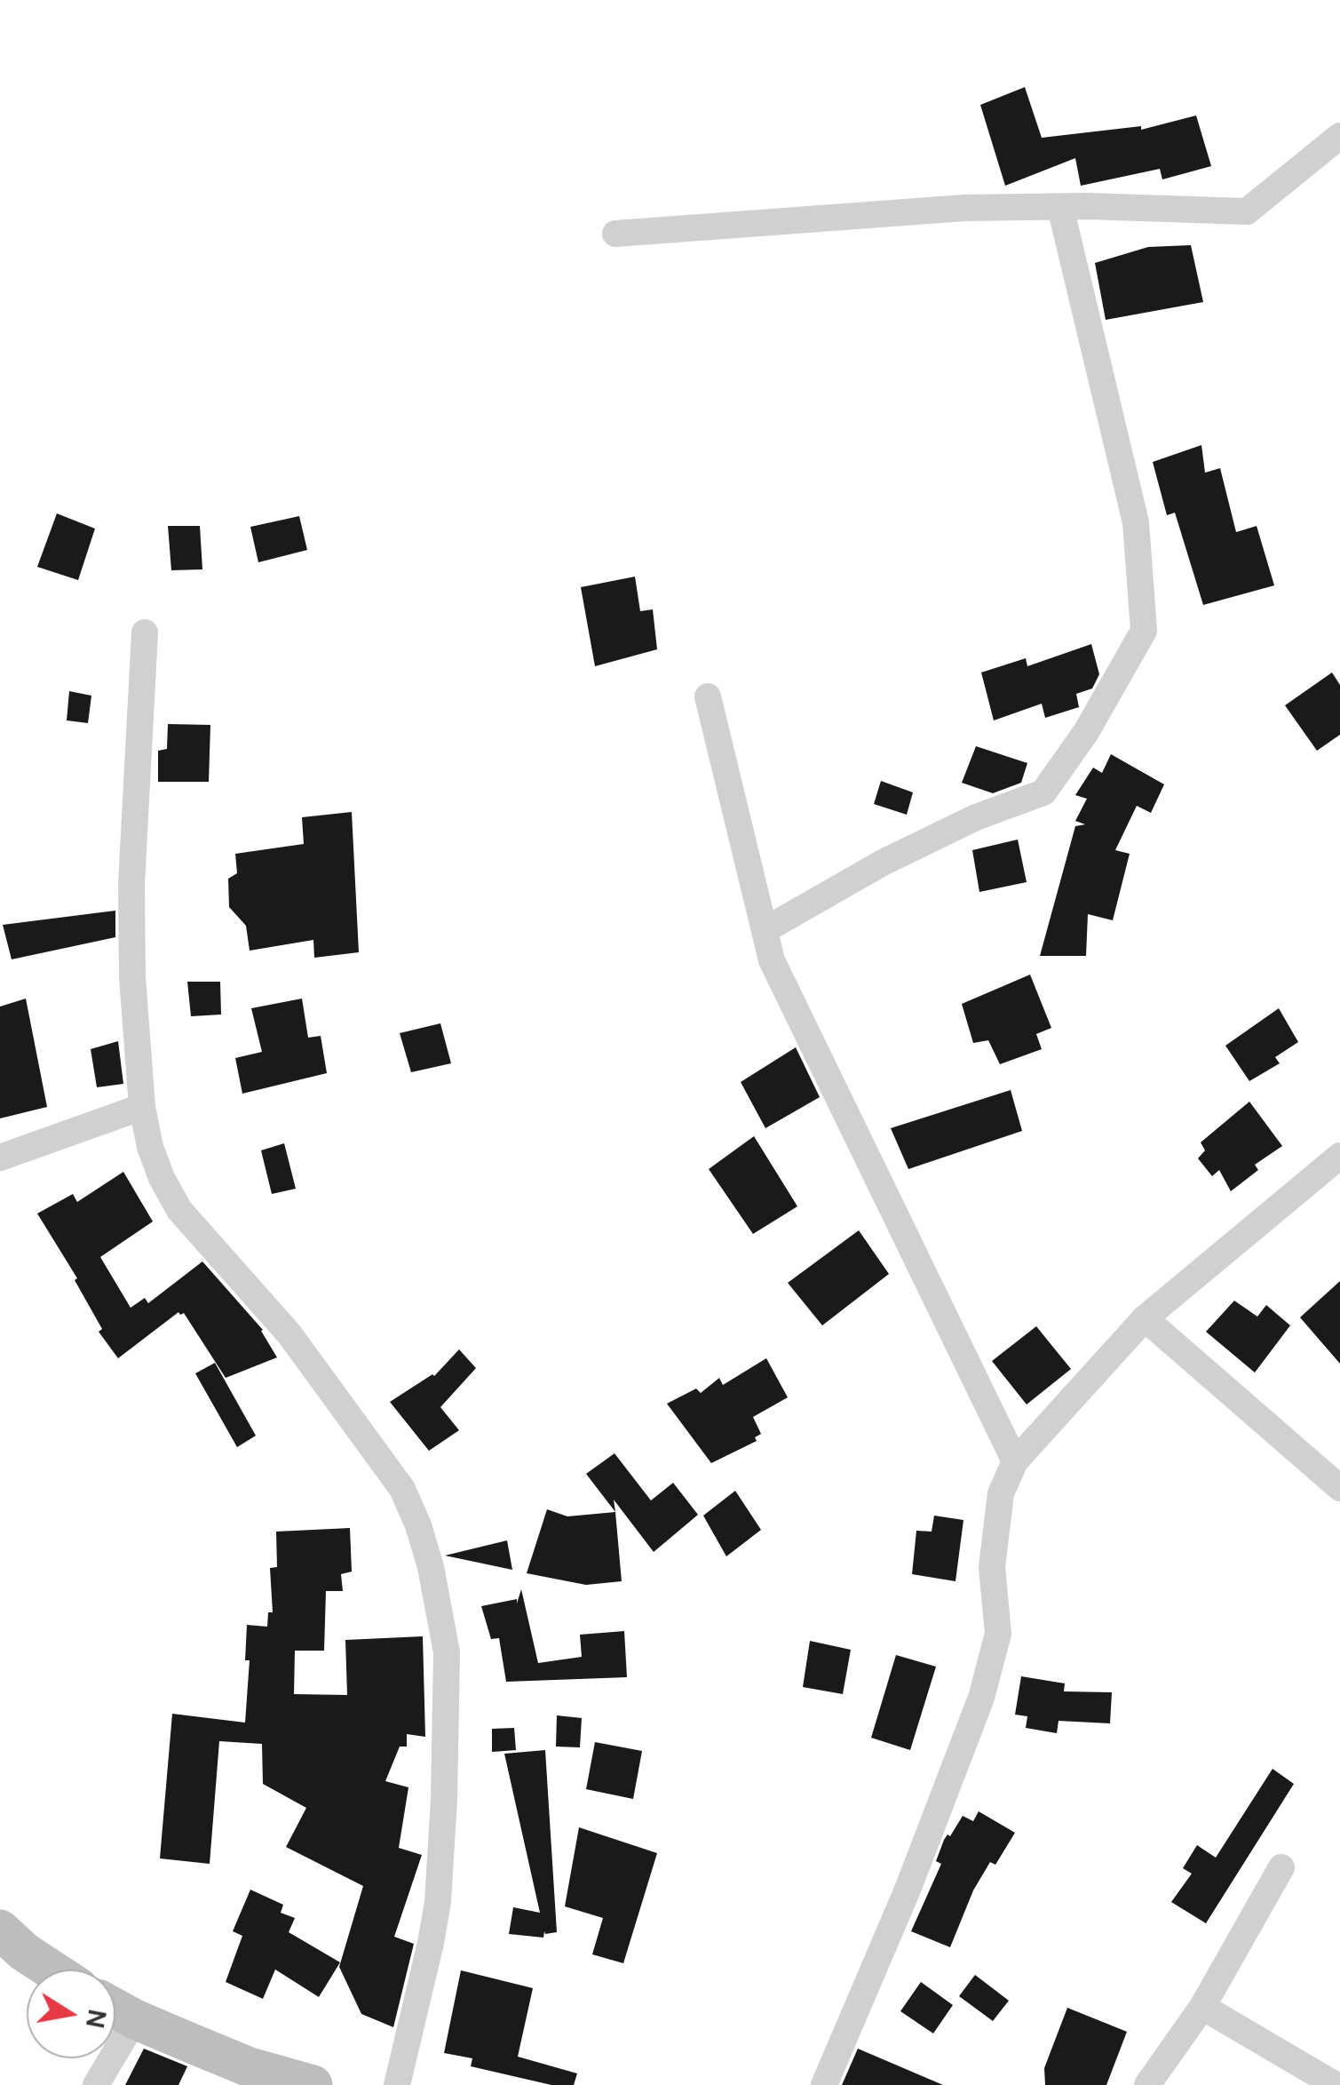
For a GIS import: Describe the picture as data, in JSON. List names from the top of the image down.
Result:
{
  "north": "right"
}
